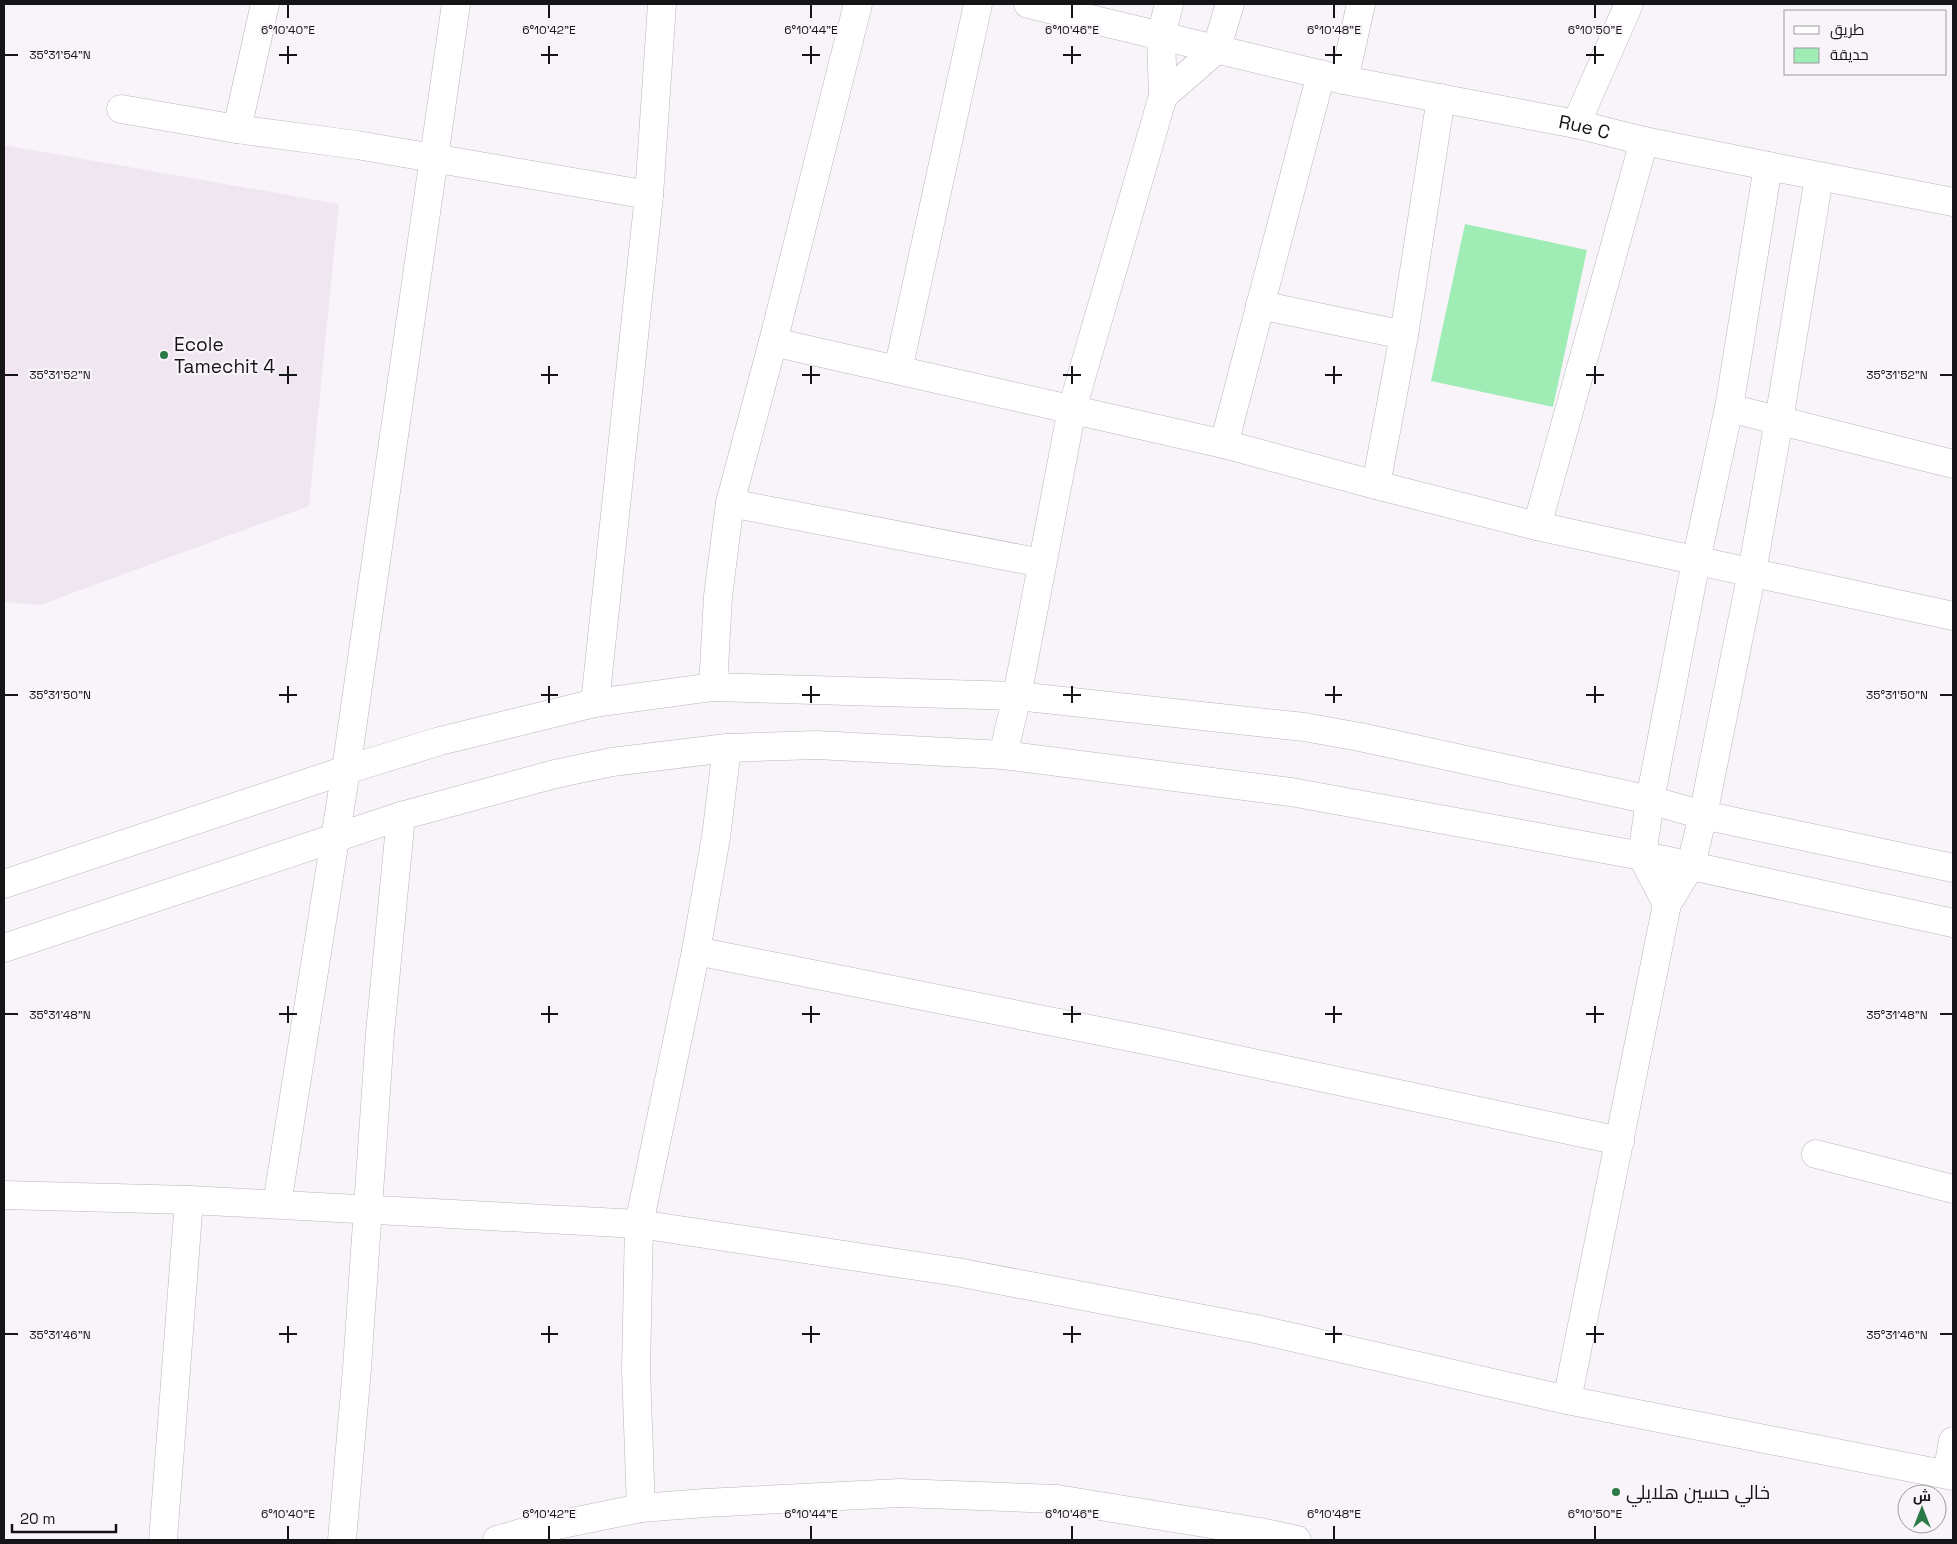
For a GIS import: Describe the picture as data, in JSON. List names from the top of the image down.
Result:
{
  "streets": {
    "main road": ["Rue C"]
  },
  "places": ["Ecole Tamechit 4", "خالي حسين هلايلي"],
  "legend": ["طريق", "حديقة"],
  "scale_bar": "20 m",
  "north": "top",
  "coordinates": [
    "6°10'40\"E",
    "6°10'42\"E",
    "6°10'44\"E",
    "6°10'46\"E",
    "6°10'48\"E",
    "6°10'50\"E",
    "35°31'54\"N",
    "35°31'52\"N",
    "35°31'50\"N",
    "35°31'48\"N",
    "35°31'46\"N"
  ]
}
